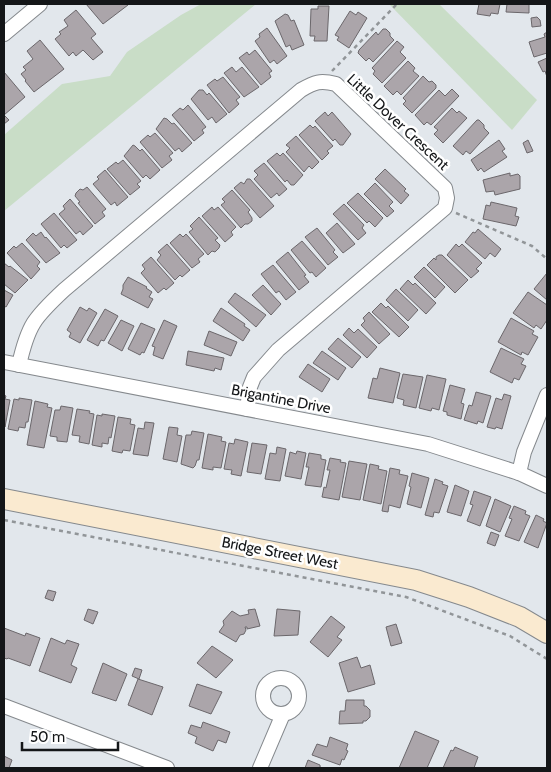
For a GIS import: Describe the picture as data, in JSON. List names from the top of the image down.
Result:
{
  "streets": {
    "main road": ["Bridge Street West"],
    "street": ["Little Dover Crescent", "Brigantine Drive"]
  },
  "crossings": [
    ["Little Dover Crescent", "Brigantine Drive"]
  ],
  "scale_bar": "50 m"
}
